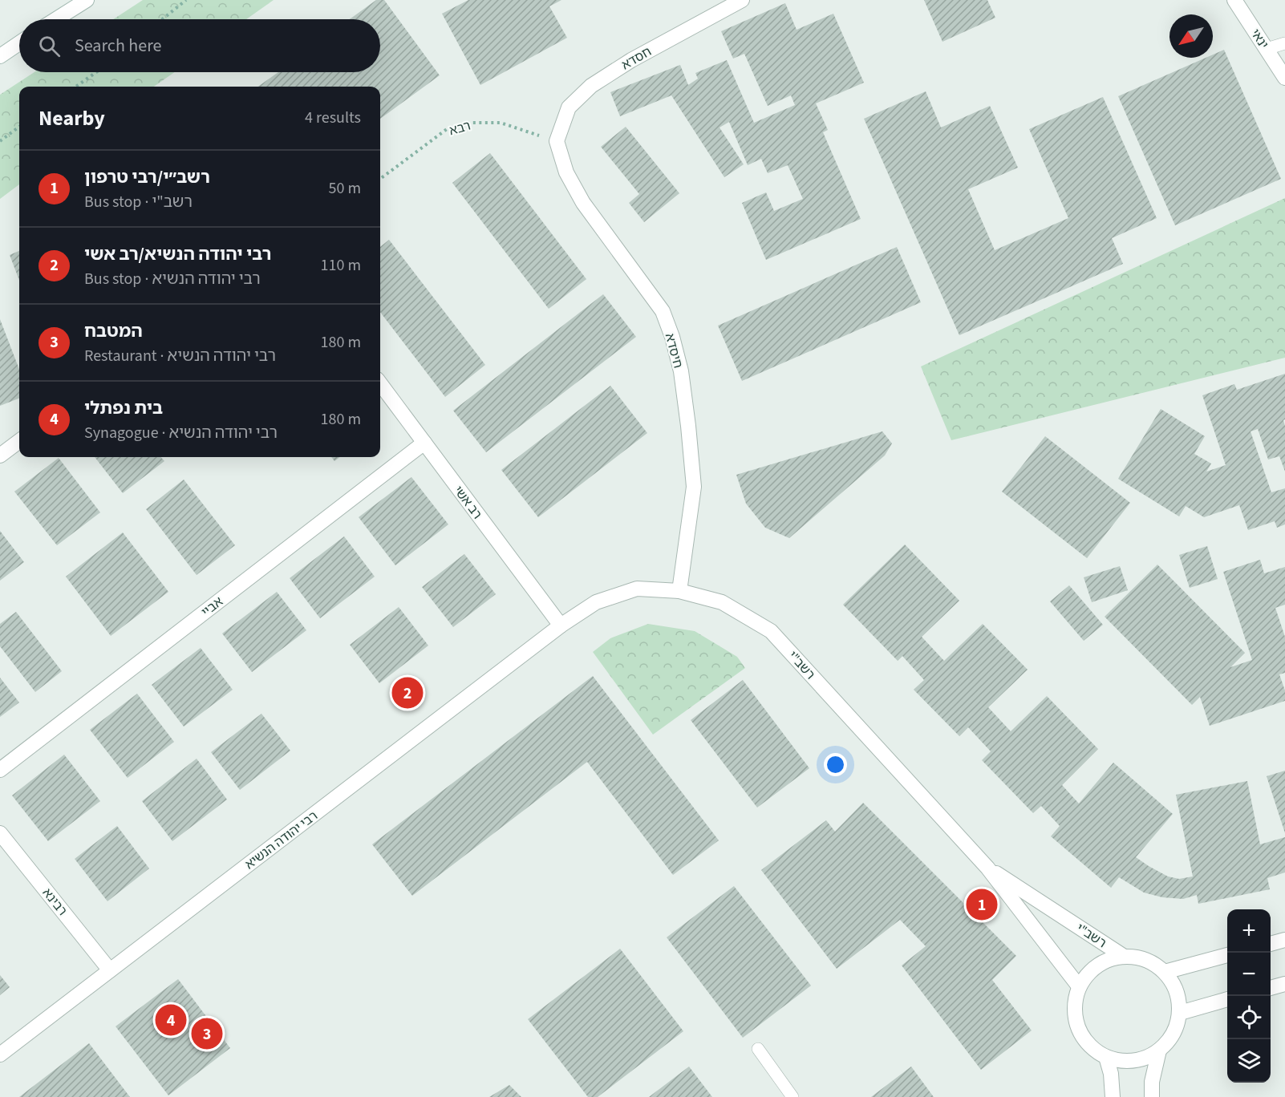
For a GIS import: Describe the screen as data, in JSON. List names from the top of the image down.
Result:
{
  "streets": {
    "street": [
      "ינאי",
      "חסדא",
      "חיסדא",
      "רב אשי",
      "אביי",
      "רשב\"י",
      "רבי יהודה הנשיא",
      "רבינא"
    ],
    "path": ["רבא"]
  },
  "crossings": [
    ["חסדא", "רבא"],
    ["חסדא", "חיסדא"],
    ["רבא", "חיסדא"],
    ["חיסדא", "רשב\"י"],
    ["רב אשי", "אביי"],
    ["רב אשי", "רשב\"י"],
    ["רב אשי", "רבי יהודה הנשיא"],
    ["רשב\"י", "רבי יהודה הנשיא"],
    ["רבי יהודה הנשיא", "רבינא"]
  ],
  "north": "bottom left",
  "page": {
    "search": "Search here",
    "heading": ["Nearby", "4 results"],
    "list": [
      {
        "mark": "1",
        "name": "רשב״י/רבי טרפון",
        "note": "Bus stop · רשב\"י",
        "value": "50 m"
      },
      {
        "mark": "2",
        "name": "רבי יהודה הנשיא/רב אשי",
        "note": "Bus stop · רבי יהודה הנשיא",
        "value": "110 m"
      },
      {
        "mark": "3",
        "name": "המטבח",
        "note": "Restaurant · רבי יהודה הנשיא",
        "value": "180 m"
      },
      {
        "mark": "4",
        "name": "בית נפתלי",
        "note": "Synagogue · רבי יהודה הנשיא",
        "value": "180 m"
      }
    ],
    "pins": [
      "2",
      "1",
      "4",
      "3"
    ],
    "map_buttons": ["+", "−"]
  }
}
